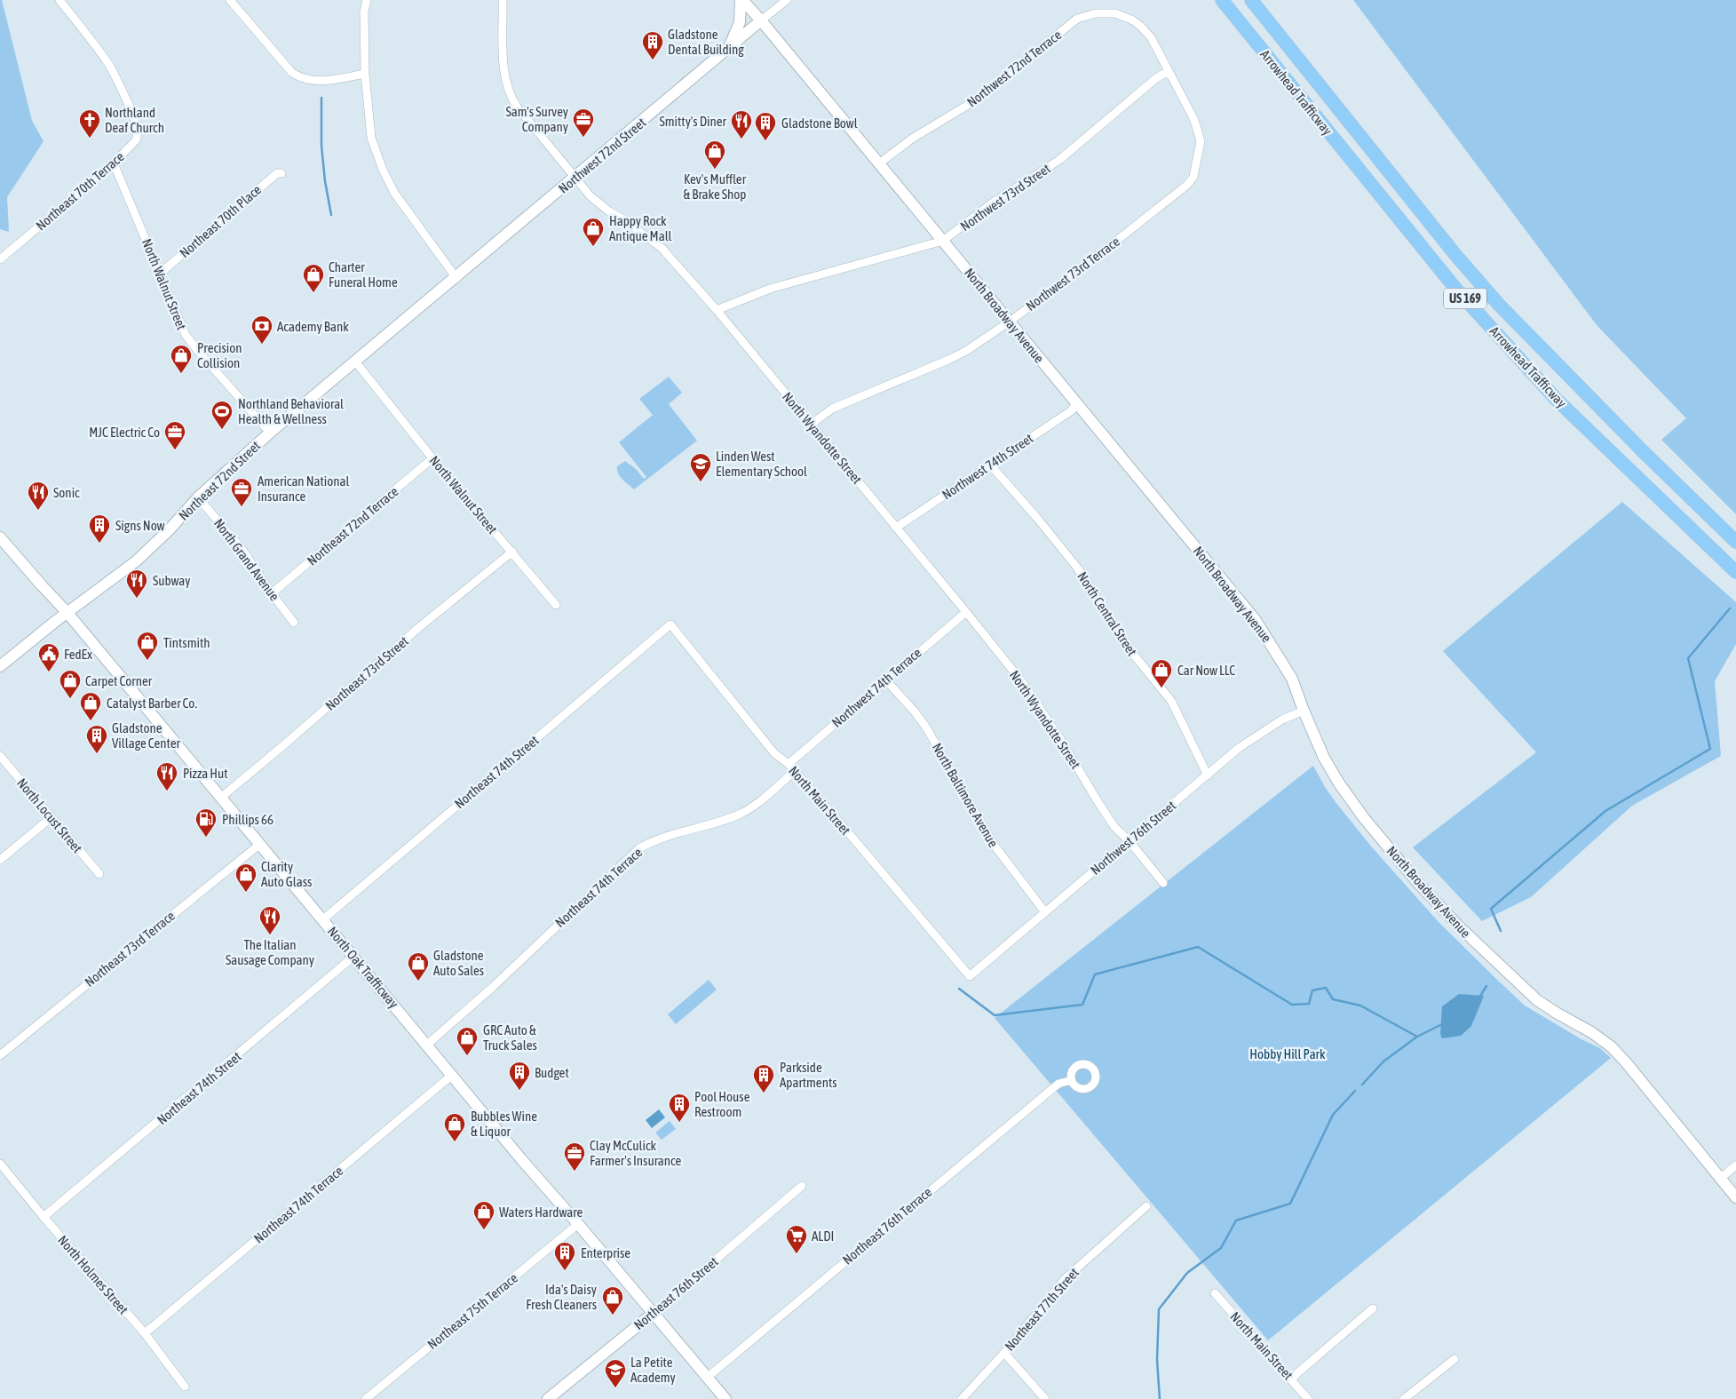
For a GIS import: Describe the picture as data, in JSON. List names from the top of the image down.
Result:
{
  "streets": {
    "highway": ["Arrowhead Trafficway", "US 169"],
    "main road": [
      "Northwest 72nd Street",
      "North Broadway Avenue",
      "Northeast 72nd Street",
      "North Oak Trafficway",
      "Northeast 76th Street"
    ],
    "street": [
      "Northwest 72nd Terrace",
      "Northeast 70th Terrace",
      "Northwest 73rd Street",
      "Northeast 70th Place",
      "Northwest 73rd Terrace",
      "North Walnut Street",
      "North Wyandotte Street",
      "Northwest 74th Street",
      "Northeast 72nd Terrace",
      "North Grand Avenue",
      "North Central Street",
      "Northeast 73rd Street",
      "Northwest 74th Terrace",
      "Northeast 74th Street",
      "North Baltimore Avenue",
      "North Main Street",
      "North Locust Street",
      "Northwest 76th Street",
      "Northeast 74th Terrace",
      "Northeast 73rd Terrace",
      "Northeast 76th Terrace",
      "North Holmes Street",
      "Northeast 77th Street",
      "Northeast 75th Terrace"
    ]
  },
  "crossings": [
    ["Northwest 72nd Terrace", "Northwest 73rd Terrace"],
    ["Northwest 72nd Terrace", "North Broadway Avenue"],
    ["Northwest 72nd Street", "North Broadway Avenue"],
    ["Northwest 72nd Street", "North Wyandotte Street"],
    ["Northwest 72nd Street", "Northeast 72nd Street"],
    ["Northeast 70th Terrace", "North Walnut Street"],
    ["Northwest 73rd Street", "Northwest 73rd Terrace"],
    ["Northwest 73rd Street", "North Broadway Avenue"],
    ["Northwest 73rd Street", "North Wyandotte Street"],
    ["Northeast 70th Place", "North Walnut Street"],
    ["Northwest 73rd Terrace", "North Broadway Avenue"],
    ["Northwest 73rd Terrace", "North Wyandotte Street"],
    ["North Walnut Street", "Northeast 72nd Street"],
    ["North Walnut Street", "Northeast 72nd Terrace"],
    ["North Walnut Street", "Northeast 73rd Street"],
    ["North Broadway Avenue", "Northwest 74th Street"],
    ["North Broadway Avenue", "Northwest 76th Street"],
    ["North Wyandotte Street", "Northwest 74th Street"],
    ["North Wyandotte Street", "Northwest 74th Terrace"],
    ["North Wyandotte Street", "Northwest 76th Street"],
    ["Northwest 74th Street", "North Central Street"],
    ["Northeast 72nd Street", "North Grand Avenue"],
    ["Northeast 72nd Street", "North Oak Trafficway"],
    ["Northeast 72nd Terrace", "North Grand Avenue"],
    ["North Central Street", "Northwest 76th Street"],
    ["Northeast 73rd Street", "North Oak Trafficway"],
    ["Northwest 74th Terrace", "North Baltimore Avenue"],
    ["Northwest 74th Terrace", "North Main Street"],
    ["Northeast 74th Street", "North Main Street"],
    ["Northeast 74th Street", "North Oak Trafficway"],
    ["Northeast 74th Street", "North Holmes Street"],
    ["North Baltimore Avenue", "Northwest 76th Street"],
    ["North Main Street", "Northwest 76th Street"],
    ["North Main Street", "Northeast 74th Terrace"],
    ["Northeast 74th Terrace", "North Oak Trafficway"],
    ["Northeast 74th Terrace", "North Holmes Street"],
    ["Northeast 73rd Terrace", "North Oak Trafficway"],
    ["North Oak Trafficway", "Northeast 76th Terrace"],
    ["North Oak Trafficway", "Northeast 76th Street"],
    ["North Oak Trafficway", "Northeast 75th Terrace"]
  ],
  "parks": ["Hobby Hill Park"],
  "places": {
    "building": [
      "Gladstone Dental Building",
      "Gladstone Bowl",
      "Signs Now",
      "Gladstone Village Center",
      "Budget",
      "Parkside Apartments",
      "Pool House Restroom",
      "Enterprise"
    ],
    "office": [
      "Sam's Survey Company",
      "MJC Electric Co",
      "American National Insurance",
      "Clay McCulick Farmer's Insurance"
    ],
    "church": ["Northland Deaf Church"],
    "restaurant": [
      "Smitty's Diner",
      "Sonic",
      "Subway",
      "Pizza Hut",
      "The Italian Sausage Company"
    ],
    "shop": [
      "Kev's Muffler & Brake Shop",
      "Happy Rock Antique Mall",
      "Charter Funeral Home",
      "Precision Collision",
      "Tintsmith",
      "Car Now LLC",
      "Carpet Corner",
      "Catalyst Barber Co.",
      "Clarity Auto Glass",
      "Gladstone Auto Sales",
      "GRC Auto & Truck Sales",
      "Bubbles Wine & Liquor",
      "Waters Hardware",
      "Ida's Daisy Fresh Cleaners"
    ],
    "bank": ["Academy Bank"],
    "sports": ["Northland Behavioral Health & Wellness"],
    "school or university": ["Linden West Elementary School", "La Petite Academy"],
    "public building": ["FedEx"],
    "fuel station": ["Phillips 66"],
    "supermarket": ["ALDI"]
  }
}
